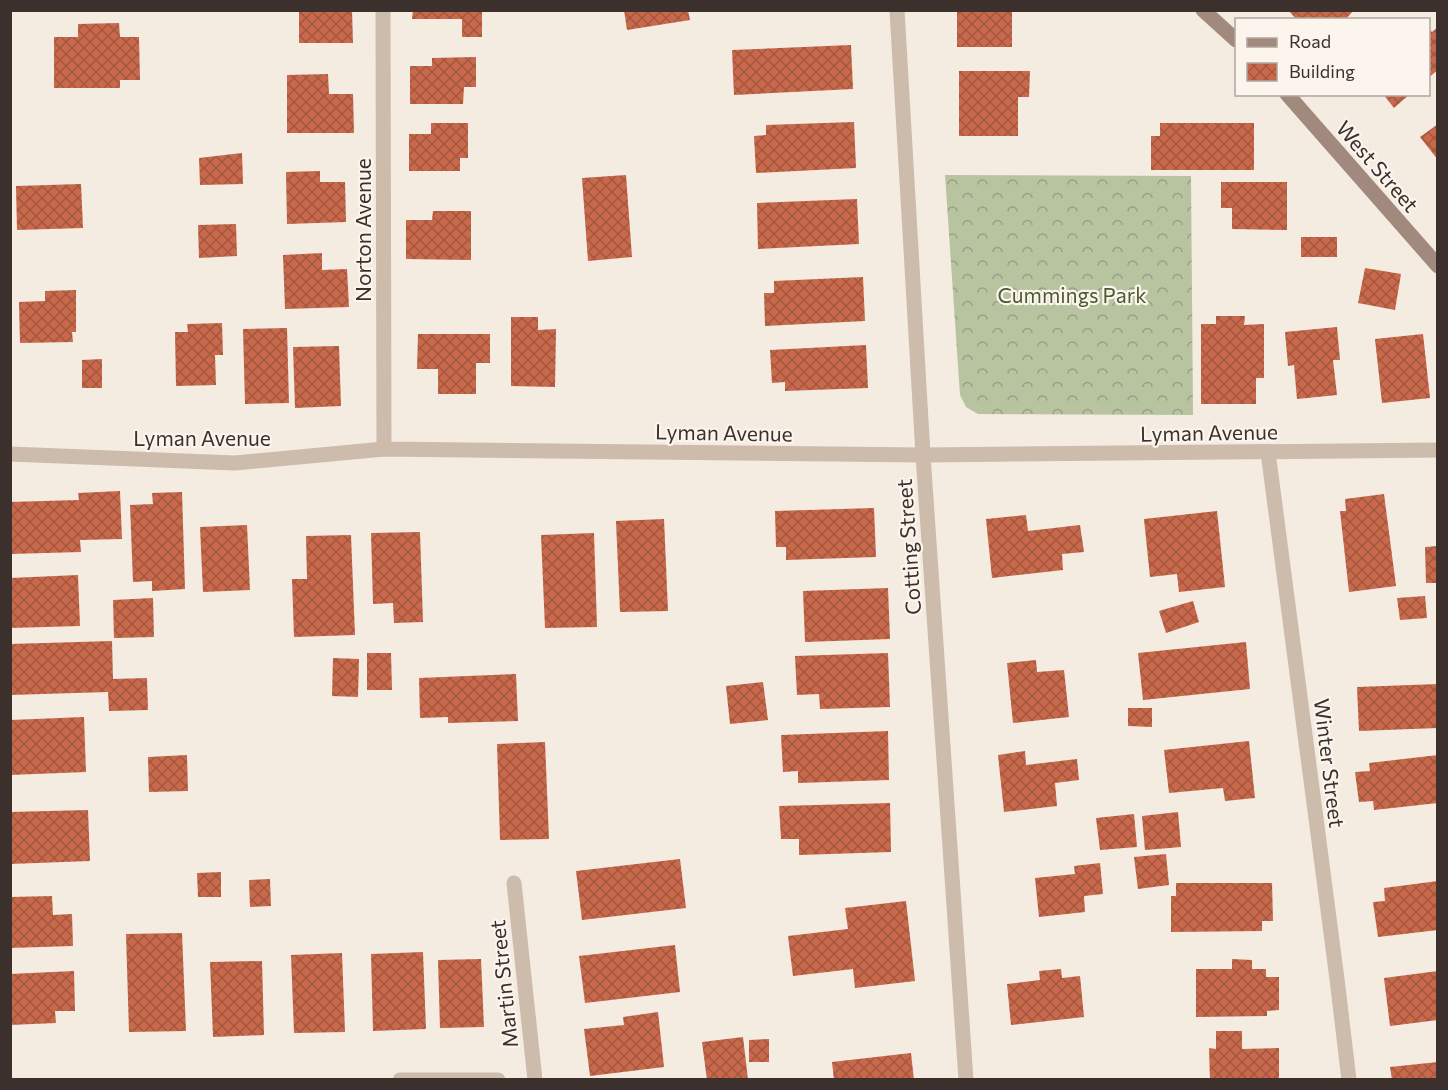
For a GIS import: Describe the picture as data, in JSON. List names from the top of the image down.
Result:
{
  "streets": {
    "street": [
      "West Street",
      "Norton Avenue",
      "Lyman Avenue",
      "Cotting Street",
      "Winter Street",
      "Martin Street"
    ]
  },
  "crossings": [
    ["Norton Avenue", "Lyman Avenue"],
    ["Lyman Avenue", "Cotting Street"],
    ["Lyman Avenue", "Winter Street"]
  ],
  "parks": ["Cummings Park"],
  "legend": ["Road", "Building"]
}
